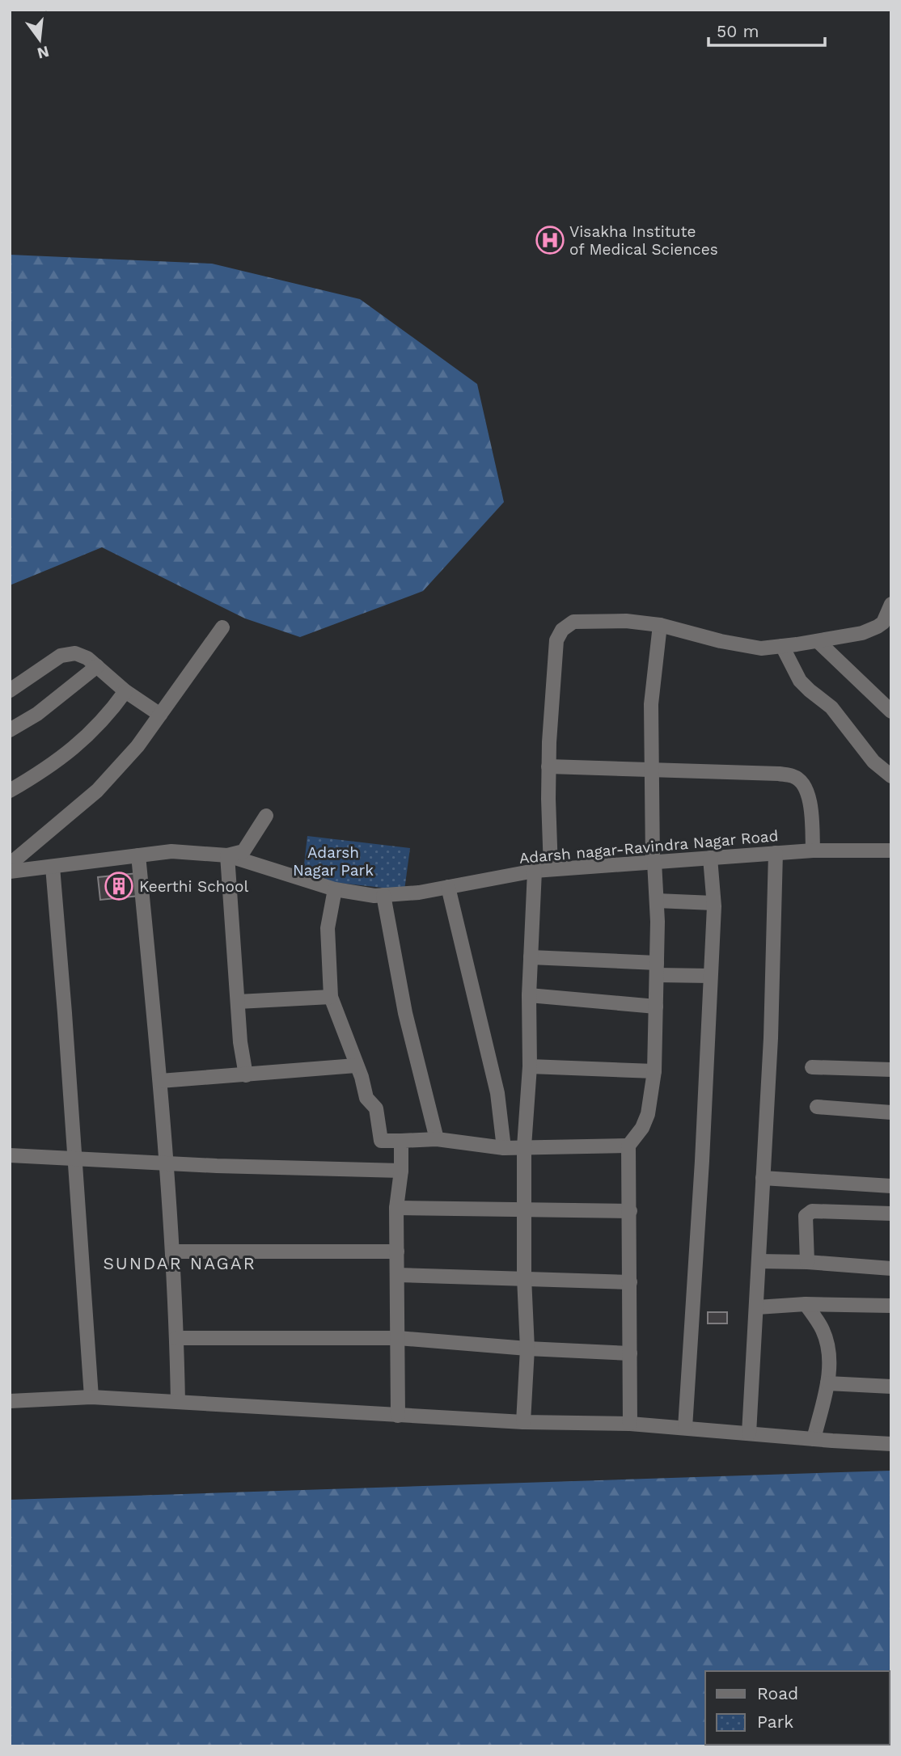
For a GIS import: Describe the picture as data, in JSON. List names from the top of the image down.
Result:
{
  "streets": {
    "street": ["Adarsh nagar-Ravindra Nagar Road"]
  },
  "districts": ["SUNDAR NAGAR"],
  "parks": ["Adarsh Nagar Park"],
  "places": {
    "hospital": ["Visakha Institute of Medical Sciences"],
    "building": ["Keerthi School"]
  },
  "legend": ["Road", "Park"],
  "scale_bar": "50 m",
  "north": "bottom"
}
